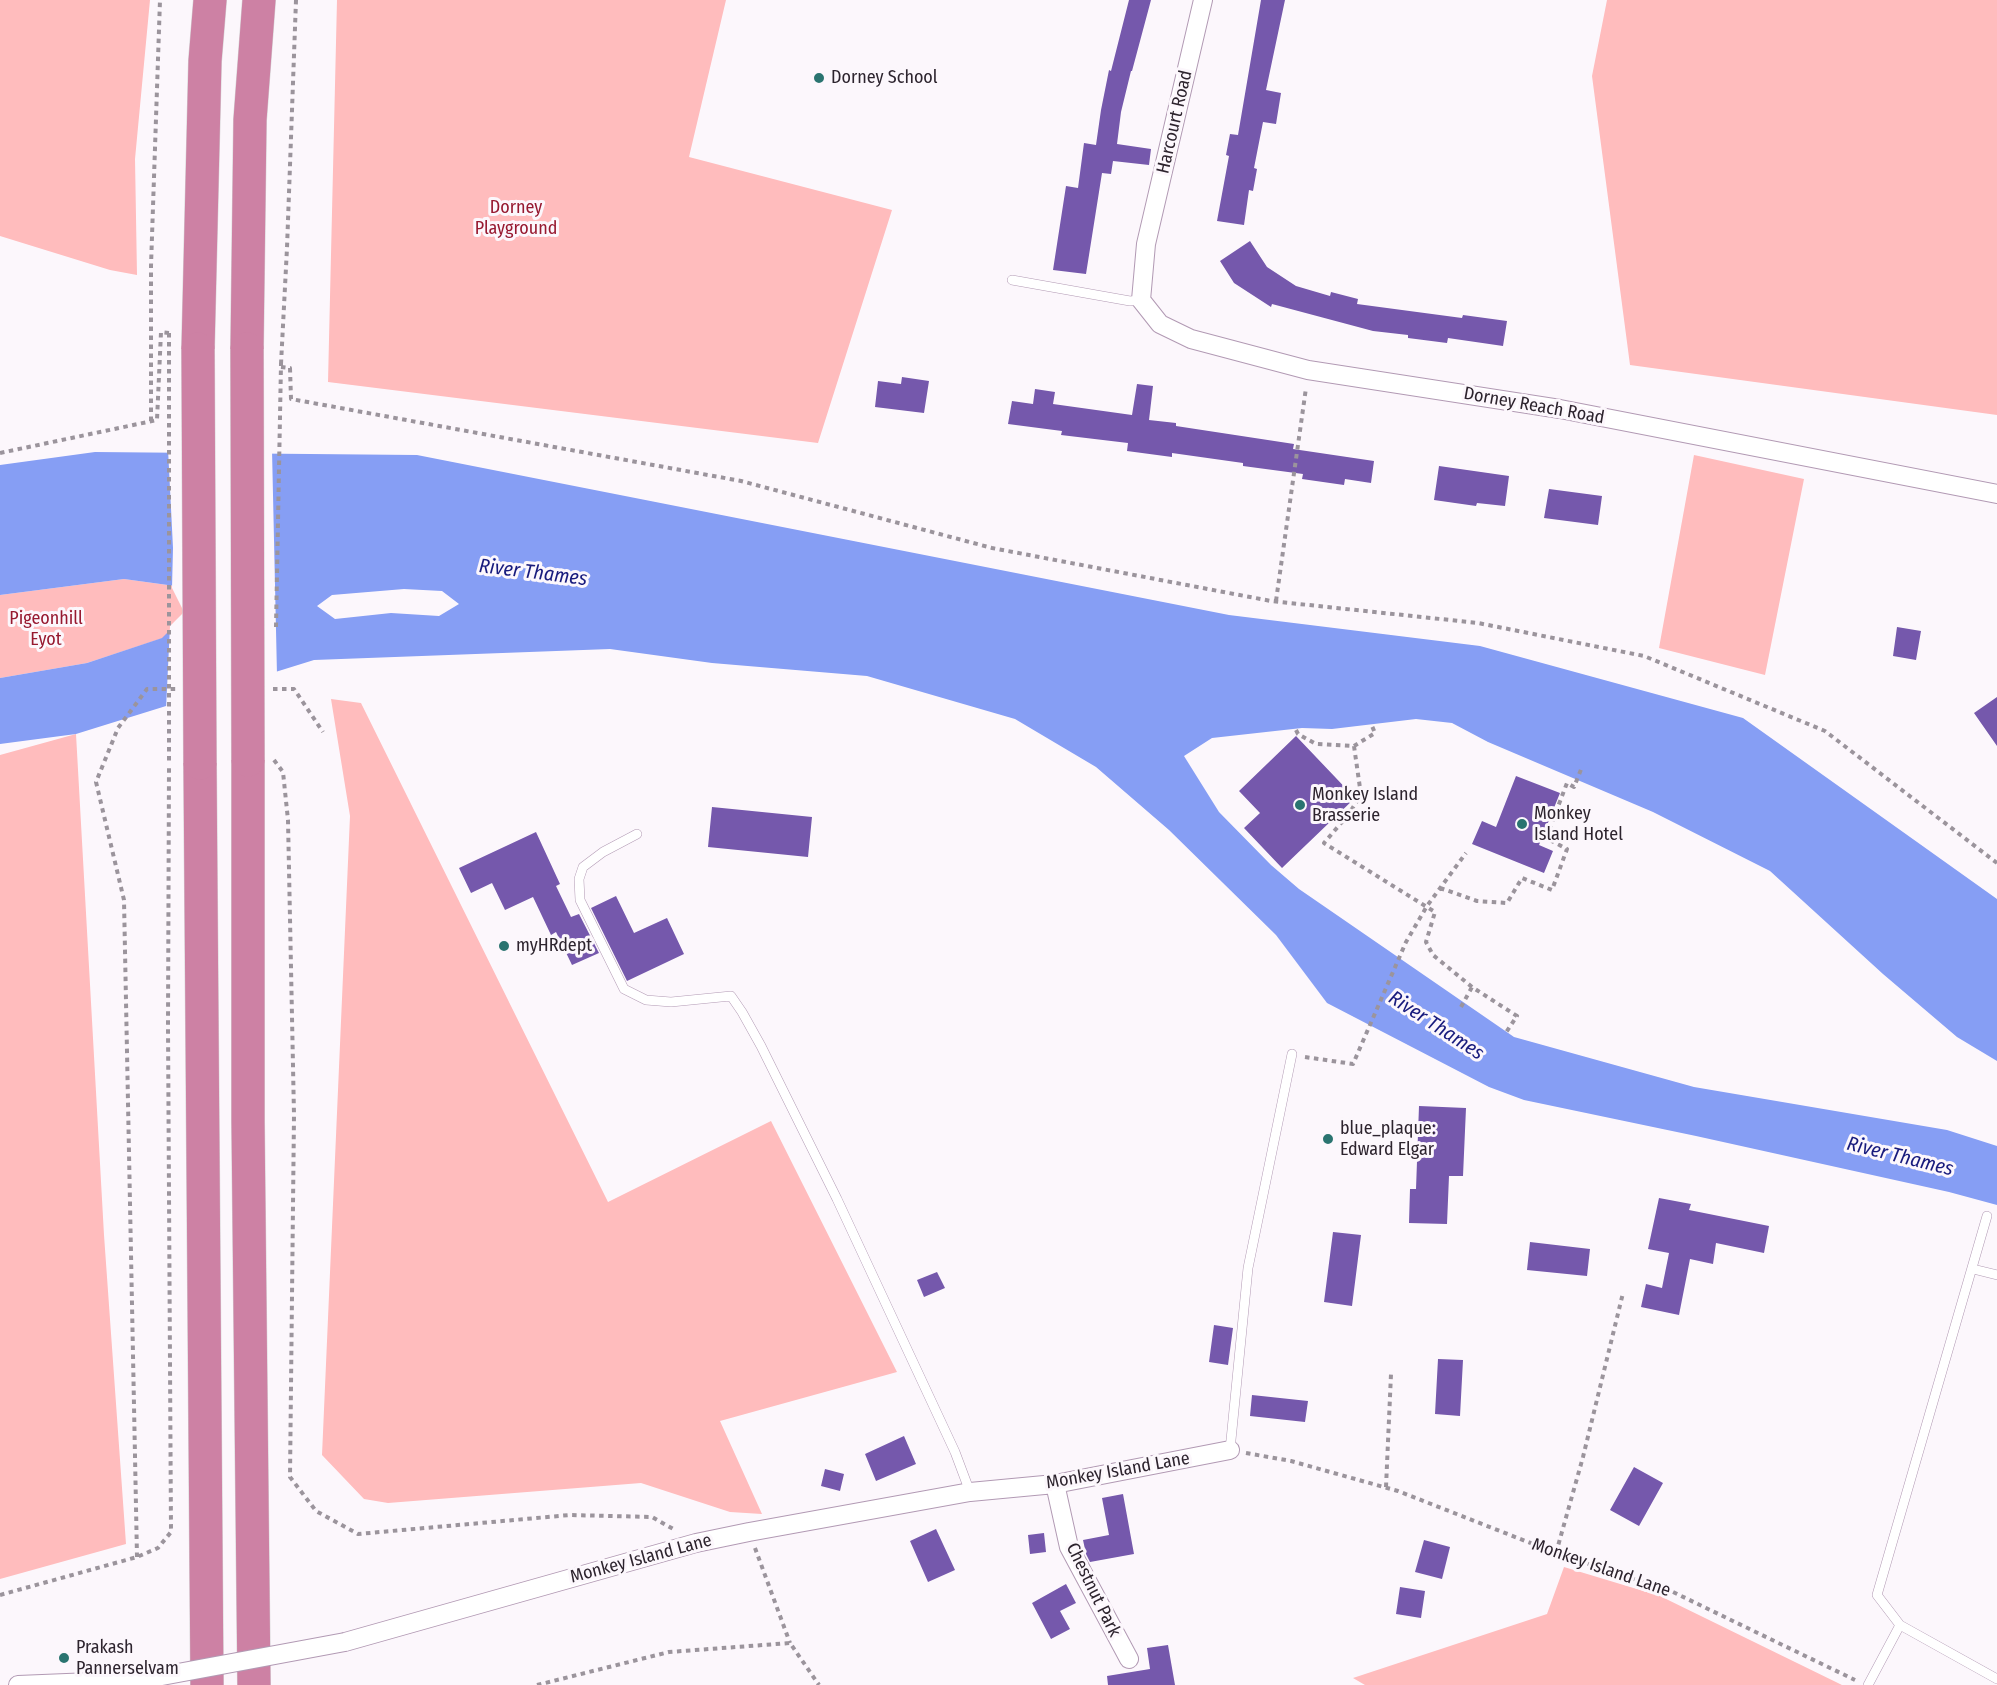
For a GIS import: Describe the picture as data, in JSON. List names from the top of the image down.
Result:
{
  "streets": {
    "street": [
      "Harcourt Road",
      "Dorney Reach Road",
      "Monkey Island Lane",
      "Chestnut Park"
    ]
  },
  "crossings": [
    ["Harcourt Road", "Dorney Reach Road"],
    ["Monkey Island Lane", "Chestnut Park"]
  ],
  "water": ["River Thames"],
  "parks": ["Dorney Playground", "Pigeonhill Eyot"],
  "places": [
    "Dorney School",
    "Monkey Island Brasserie",
    "Monkey Island Hotel",
    "myHRdept",
    "blue_plaque: Edward Elgar",
    "Prakash Pannerselvam"
  ]
}
